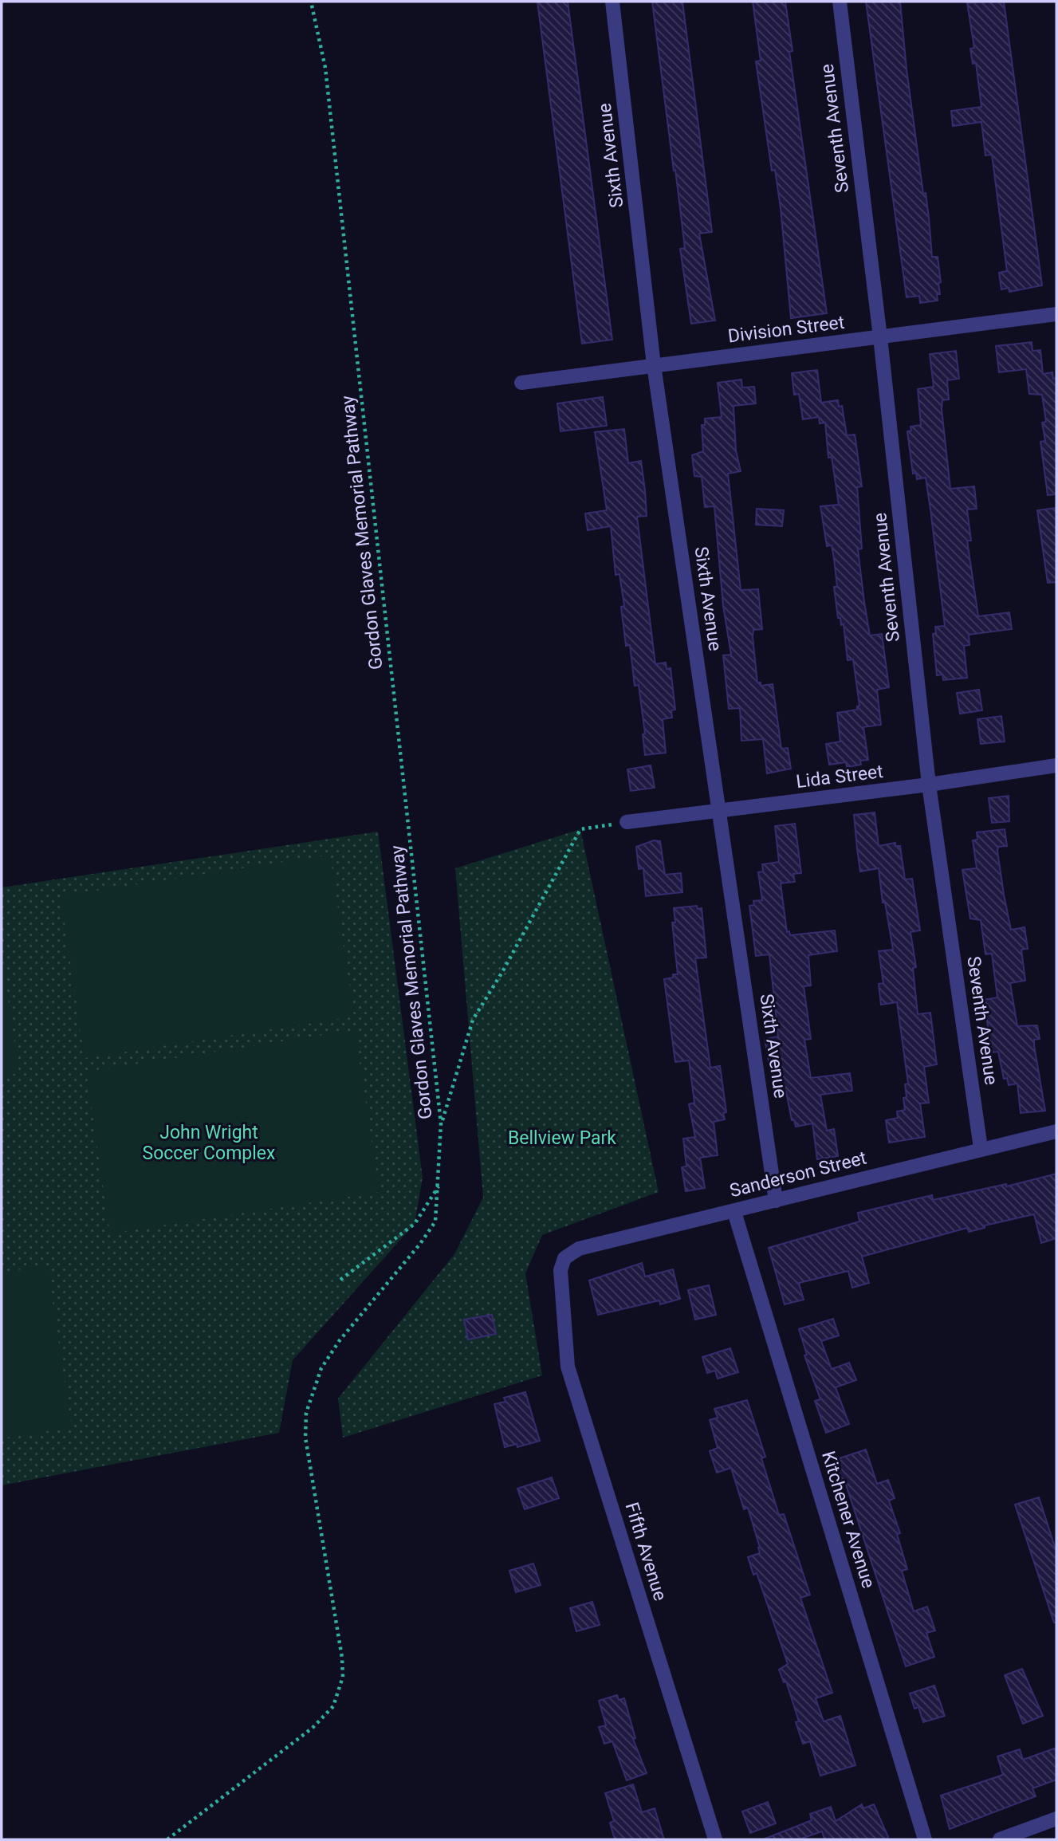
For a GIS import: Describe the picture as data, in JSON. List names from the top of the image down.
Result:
{
  "streets": {
    "street": [
      "Seventh Avenue",
      "Sixth Avenue",
      "Division Street",
      "Lida Street",
      "Sanderson Street",
      "Kitchener Avenue",
      "Fifth Avenue"
    ],
    "path": ["Gordon Glaves Memorial Pathway"]
  },
  "crossings": [
    ["Seventh Avenue", "Division Street"],
    ["Seventh Avenue", "Lida Street"],
    ["Seventh Avenue", "Sanderson Street"],
    ["Sixth Avenue", "Division Street"],
    ["Sixth Avenue", "Lida Street"],
    ["Sixth Avenue", "Sanderson Street"],
    ["Sanderson Street", "Kitchener Avenue"],
    ["Sanderson Street", "Fifth Avenue"]
  ],
  "parks": ["John Wright Soccer Complex", "Bellview Park"]
}
